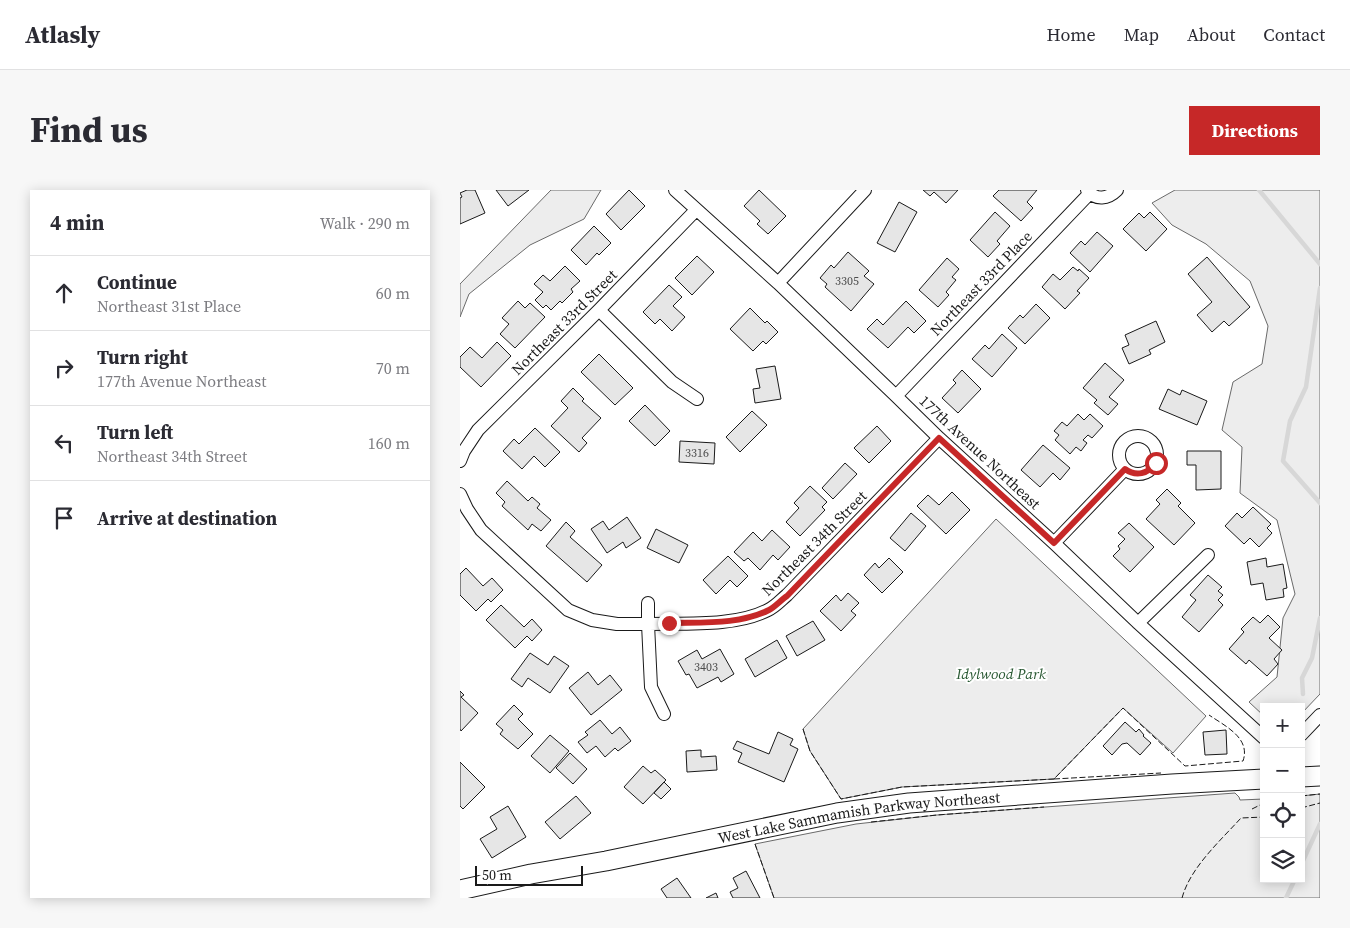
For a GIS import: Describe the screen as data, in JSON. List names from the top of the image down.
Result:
{
  "streets": {
    "main road": ["West Lake Sammamish Parkway Northeast"],
    "street": [
      "Northeast 33rd Place",
      "Northeast 33rd Street",
      "177th Avenue Northeast",
      "Northeast 34th Street"
    ]
  },
  "crossings": [
    ["Northeast 33rd Place", "177th Avenue Northeast"],
    ["Northeast 33rd Street", "177th Avenue Northeast"],
    ["177th Avenue Northeast", "Northeast 34th Street"]
  ],
  "parks": ["Idylwood Park"],
  "house_numbers": ["3305", "3316", "3403"],
  "scale_bar": "50 m",
  "page": {
    "header": "Atlasly",
    "nav": [
      "Home",
      "Map",
      "About",
      "Contact"
    ],
    "title": "Find us",
    "buttons": "Directions",
    "heading": ["4 min", "Walk · 290 m"],
    "list": [
      ["Continue", "Northeast 31st Place", "60 m"],
      ["Turn right", "177th Avenue Northeast", "70 m"],
      ["Turn left", "Northeast 34th Street", "160 m"],
      "Arrive at destination"
    ],
    "map_buttons": ["+", "−"],
    "scale": "50 m"
  }
}
